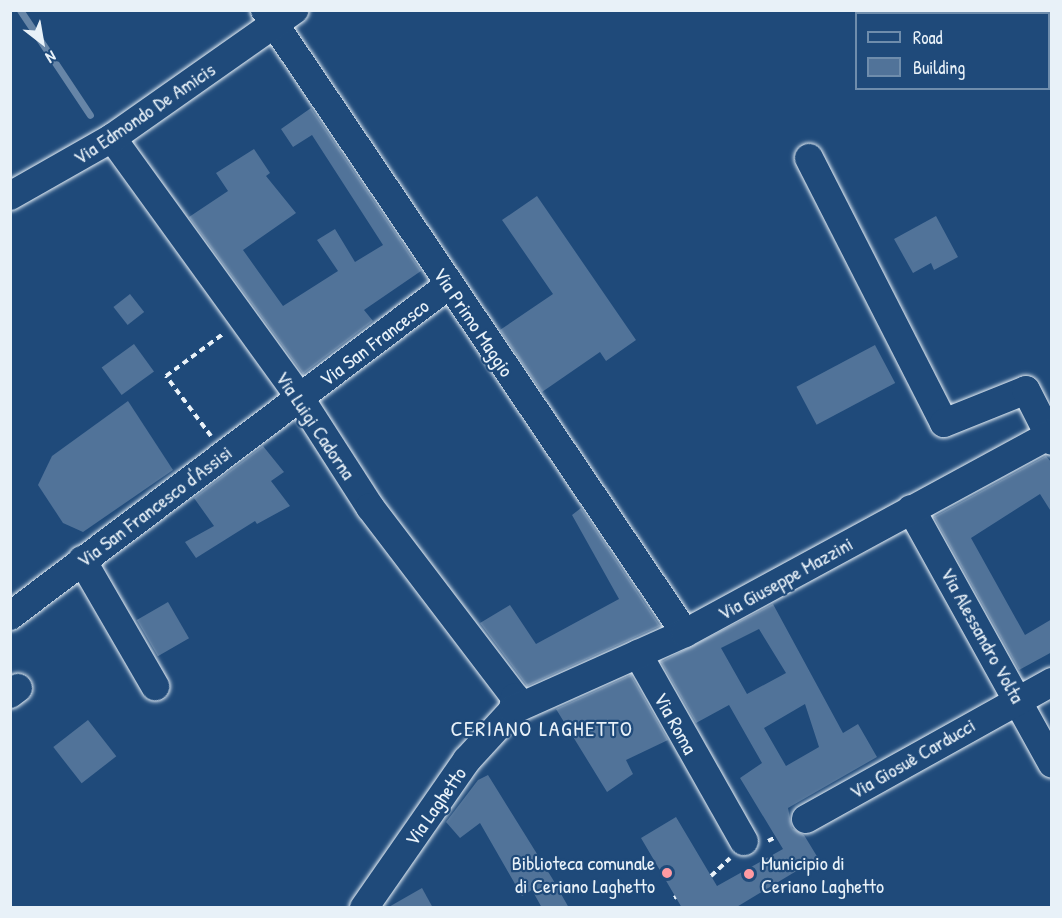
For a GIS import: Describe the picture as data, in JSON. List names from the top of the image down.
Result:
{
  "streets": {
    "street": [
      "Via Edmondo De Amicis",
      "Via Primo Maggio",
      "Via San Francesco",
      "Via Luigi Cadorna",
      "Via San Francesco d'Assisi",
      "Via Giuseppe Mazzini",
      "Via Alessandro Volta",
      "Via Roma",
      "Via Giosuè Carducci",
      "Via Laghetto"
    ]
  },
  "crossings": [
    ["Via Edmondo De Amicis", "Via Primo Maggio"],
    ["Via Edmondo De Amicis", "Via Luigi Cadorna"],
    ["Via Primo Maggio", "Via San Francesco"],
    ["Via Primo Maggio", "Via Giuseppe Mazzini"],
    ["Via San Francesco", "Via Luigi Cadorna"],
    ["Via San Francesco", "Via San Francesco d'Assisi"],
    ["Via Luigi Cadorna", "Via San Francesco d'Assisi"],
    ["Via Luigi Cadorna", "Via Giuseppe Mazzini"],
    ["Via Luigi Cadorna", "Via Laghetto"],
    ["Via Giuseppe Mazzini", "Via Alessandro Volta"],
    ["Via Giuseppe Mazzini", "Via Roma"],
    ["Via Giuseppe Mazzini", "Via Laghetto"],
    ["Via Alessandro Volta", "Via Giosuè Carducci"]
  ],
  "districts": ["CERIANO LAGHETTO"],
  "places": ["Biblioteca comunale di Ceriano Laghetto", "Municipio di Ceriano Laghetto"],
  "legend": ["Road", "Building"],
  "north": "bottom right"
}
